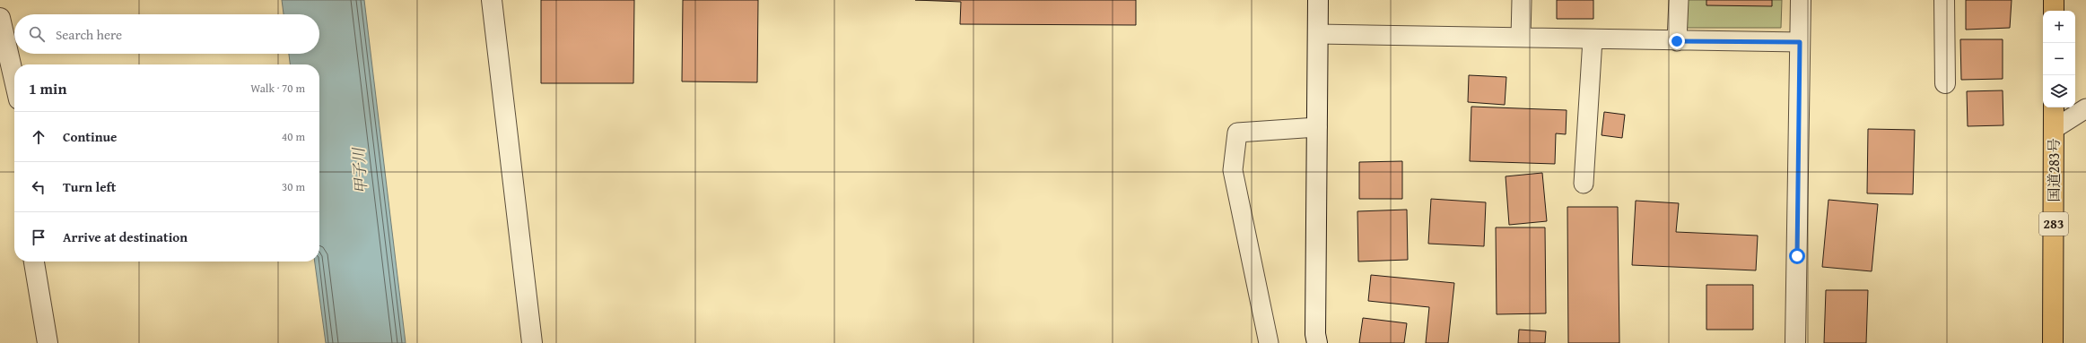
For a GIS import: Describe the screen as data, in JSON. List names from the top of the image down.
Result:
{
  "streets": {
    "highway": ["国道283号", "283"]
  },
  "water": ["甲子川"],
  "page": {
    "map_buttons": ["+", "−"],
    "search": "Search here",
    "heading": ["1 min", "Walk · 70 m"],
    "list": [
      ["Continue", "40 m"],
      ["Turn left", "30 m"],
      "Arrive at destination"
    ]
  }
}
